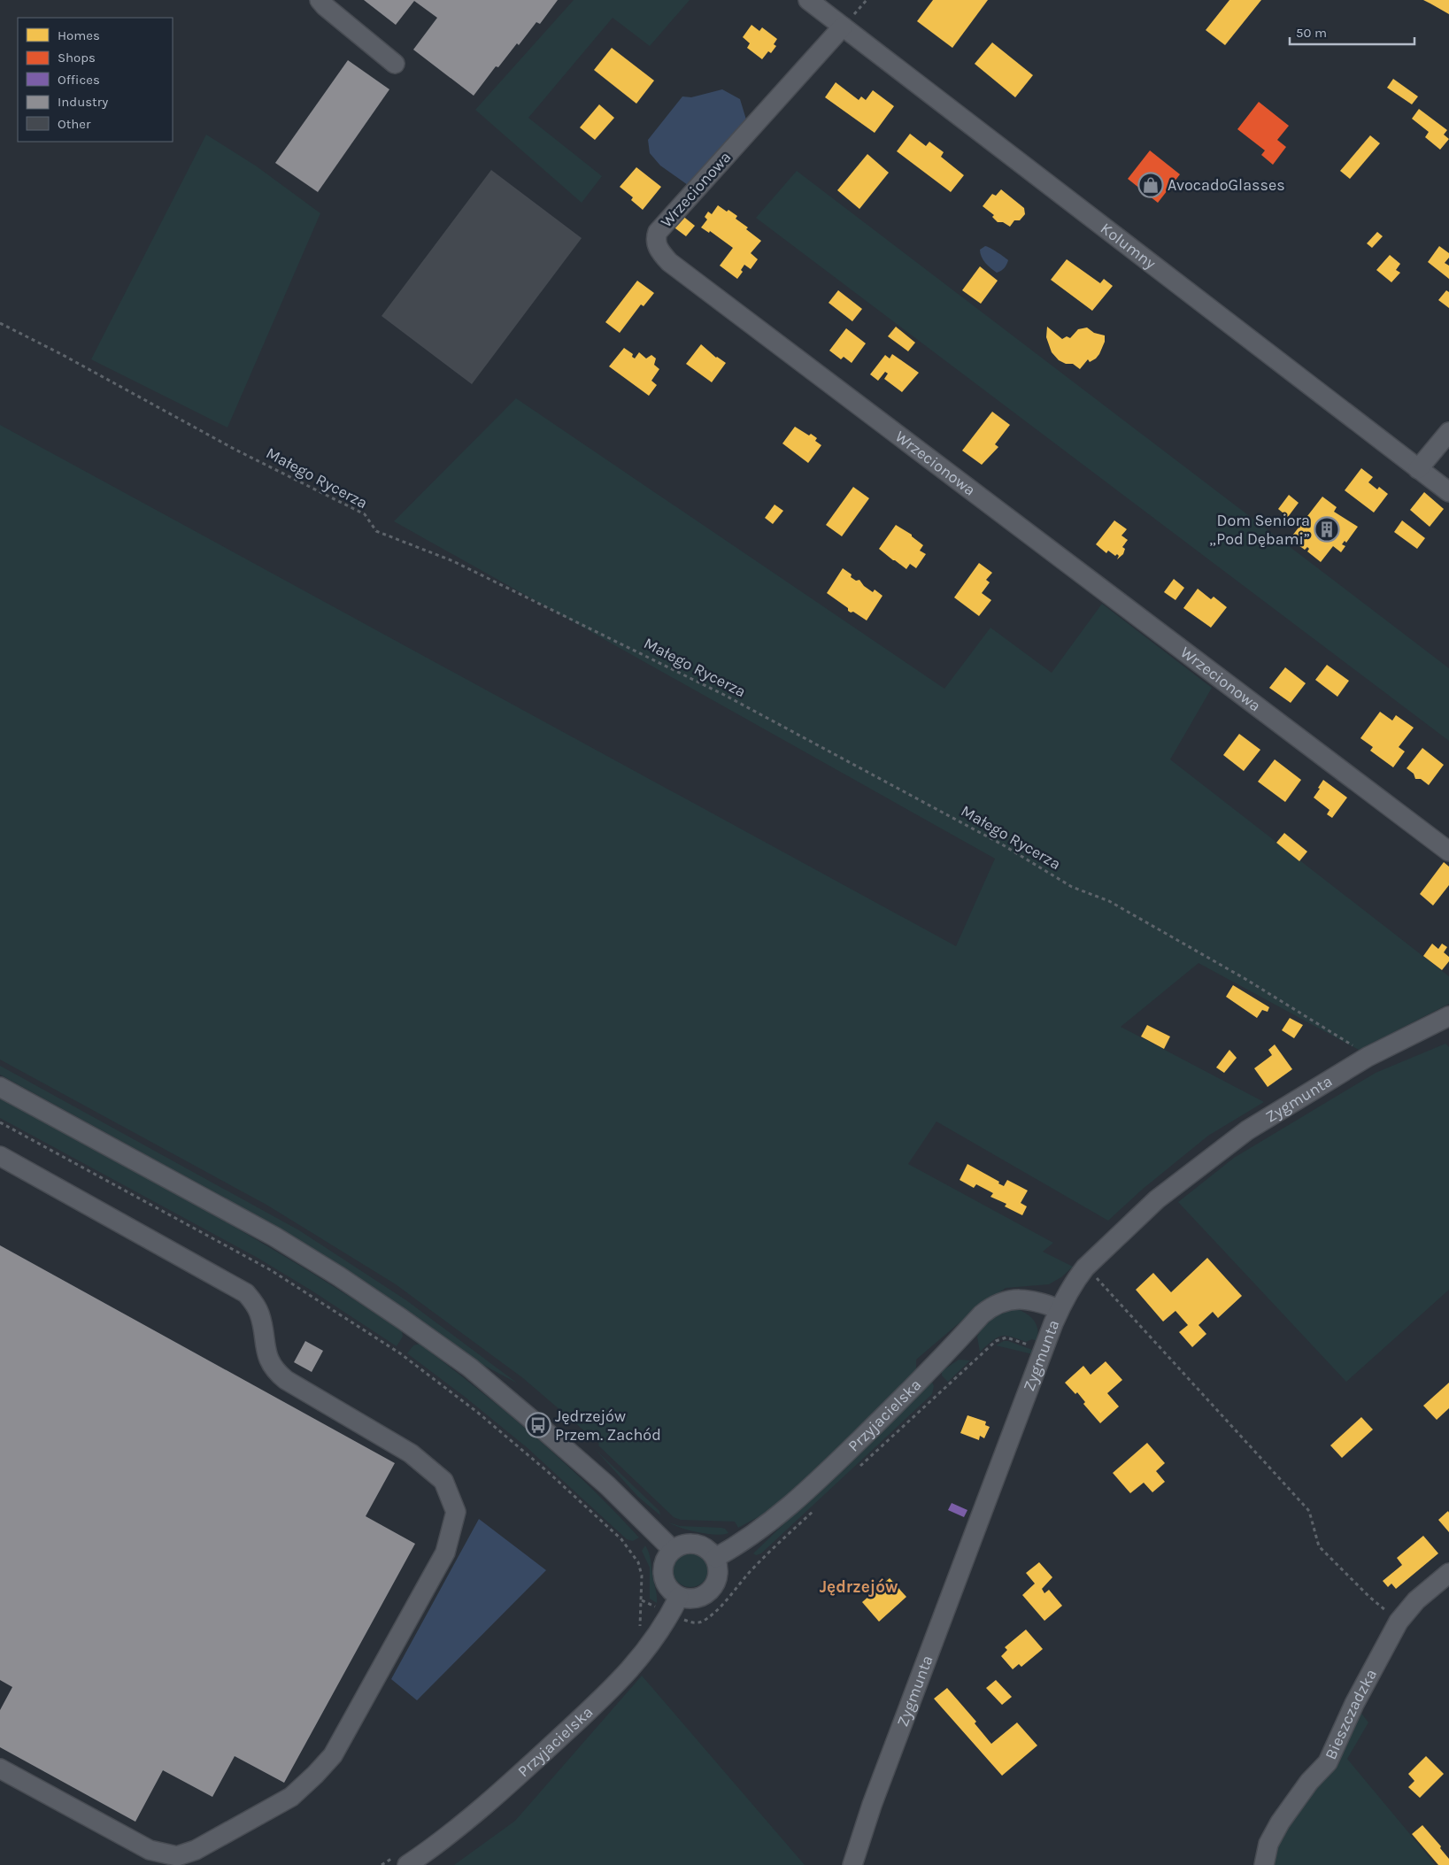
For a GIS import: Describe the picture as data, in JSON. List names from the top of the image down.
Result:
{
  "streets": {
    "street": [
      "Wrzecionowa",
      "Kolumny",
      "Zygmunta",
      "Przyjacielska",
      "Bieszczadzka"
    ],
    "path": ["Małego Rycerza"]
  },
  "crossings": [
    ["Wrzecionowa", "Kolumny"],
    ["Małego Rycerza", "Zygmunta"],
    ["Zygmunta", "Przyjacielska"]
  ],
  "districts": ["Jędrzejów"],
  "places": {
    "shop": ["AvocadoGlasses"],
    "building": ["Dom Seniora „Pod Dębami”"],
    "bus stop": ["Jędrzejów Przem. Zachód"]
  },
  "legend": [
    "Homes",
    "Shops",
    "Offices",
    "Industry",
    "Other"
  ],
  "scale_bar": "50 m"
}
